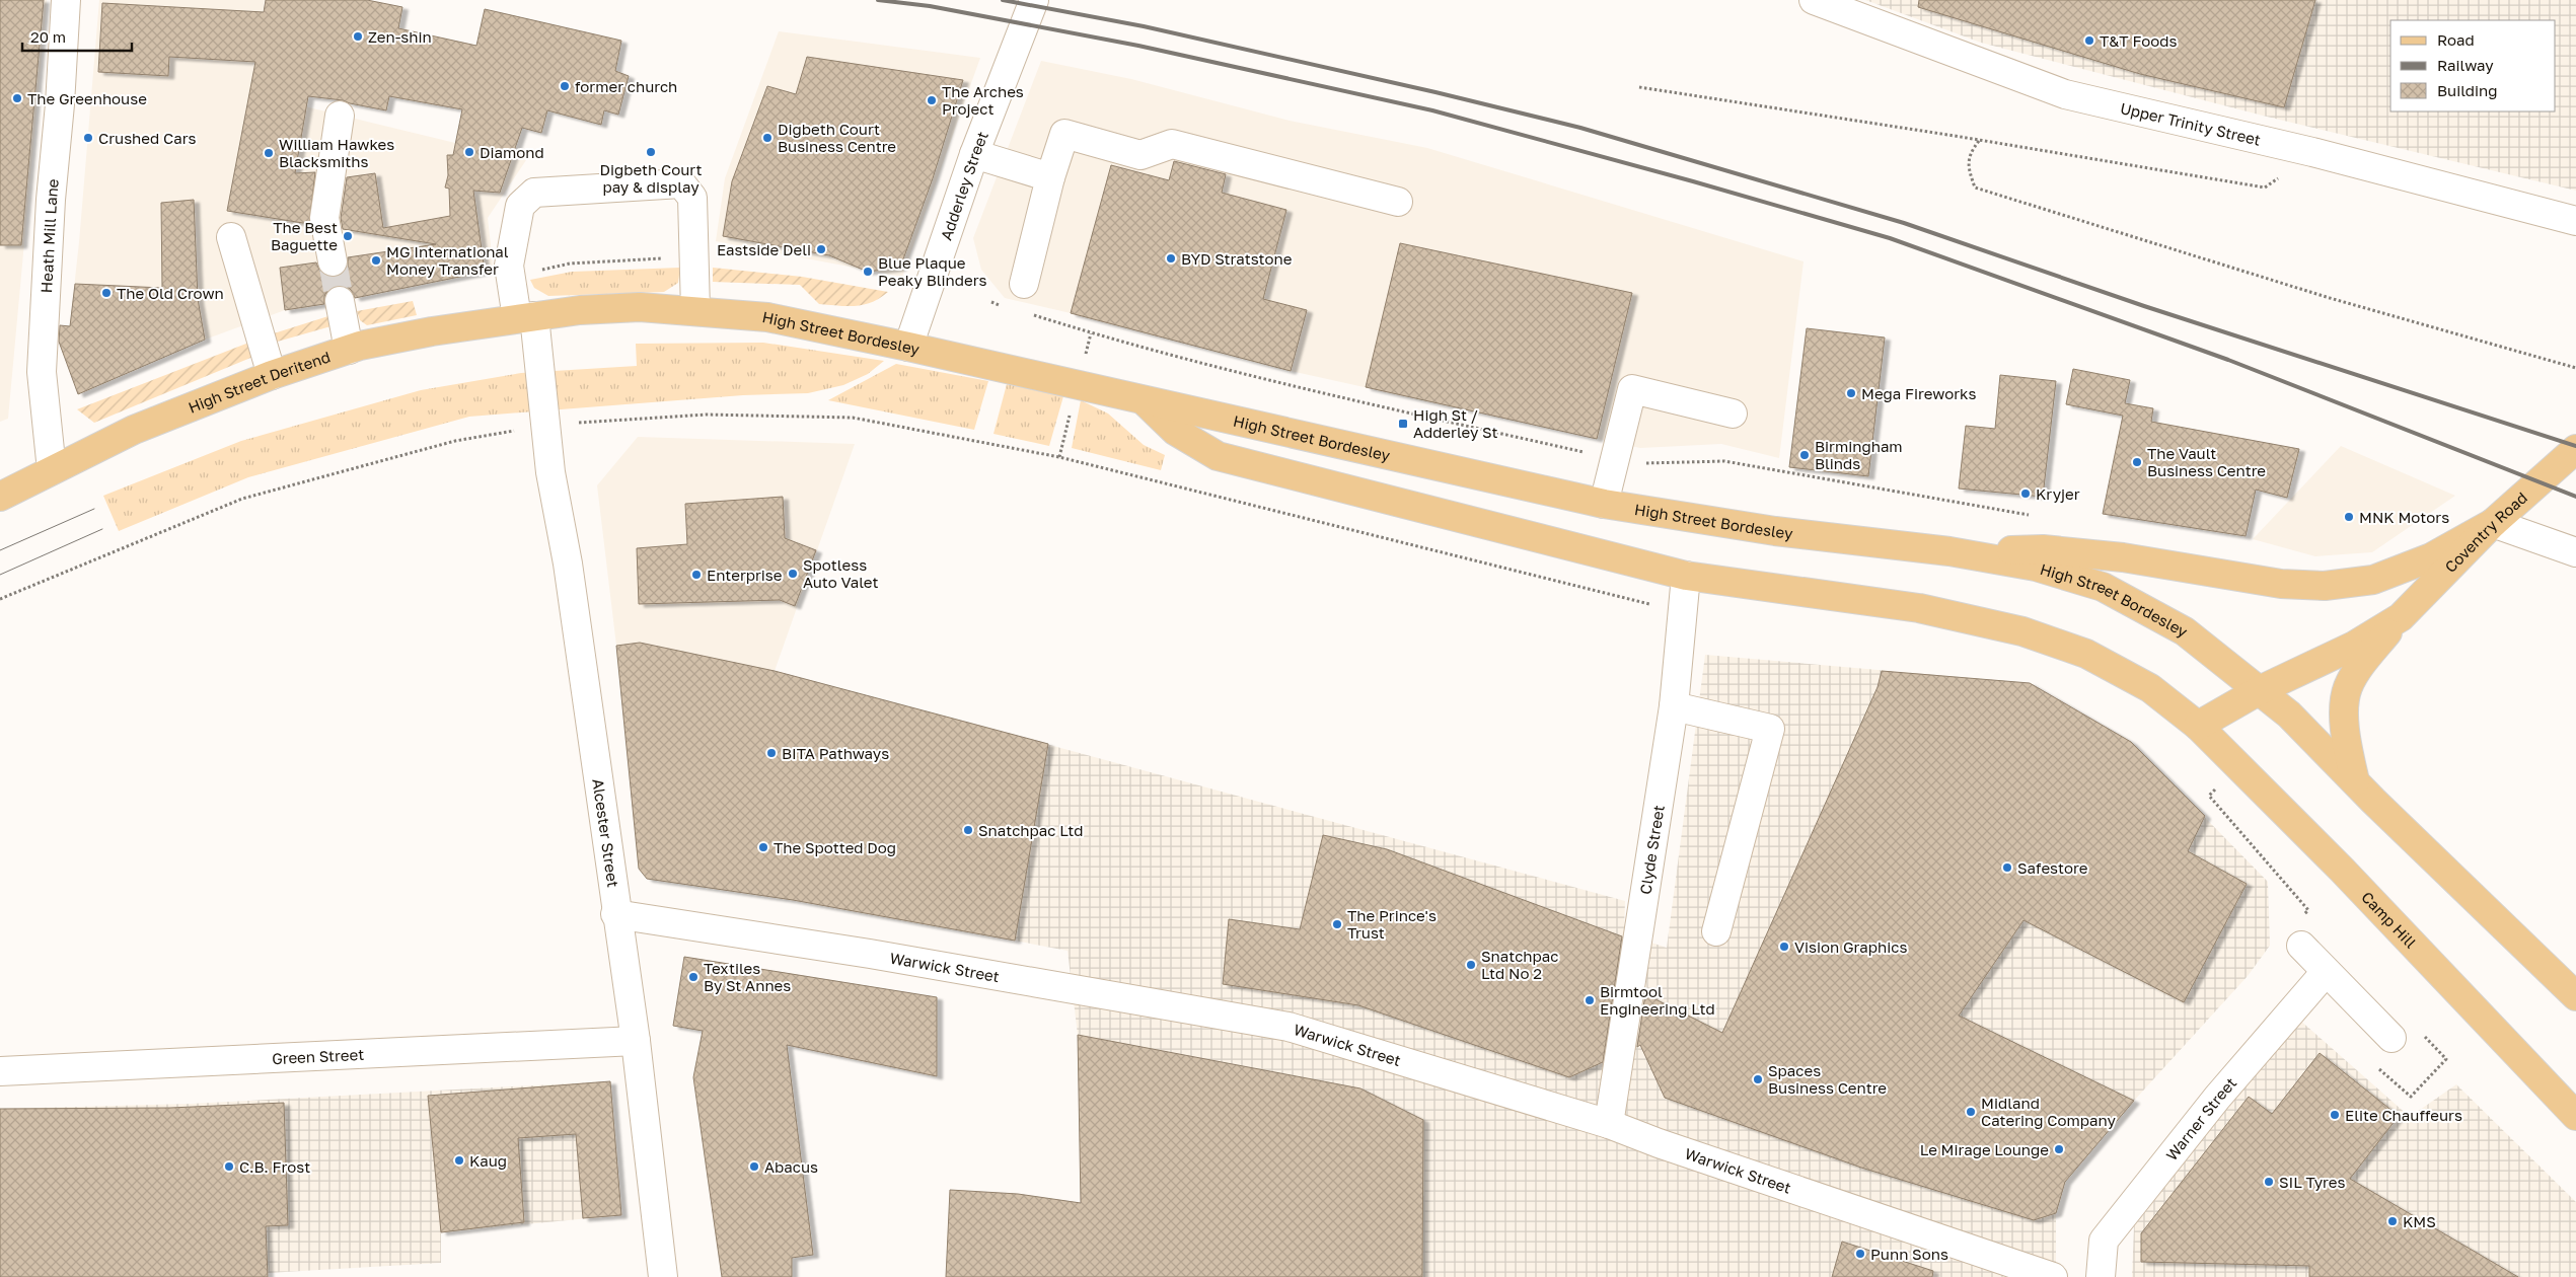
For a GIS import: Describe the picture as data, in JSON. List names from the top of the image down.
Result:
{
  "streets": {
    "main road": [
      "High Street Bordesley",
      "High Street Deritend",
      "Coventry Road",
      "Camp Hill"
    ],
    "street": [
      "Upper Trinity Street",
      "Adderley Street",
      "Heath Mill Lane",
      "Alcester Street",
      "Clyde Street",
      "Warwick Street",
      "Green Street",
      "Warner Street"
    ]
  },
  "crossings": [
    ["Adderley Street", "High Street Bordesley"],
    ["Heath Mill Lane", "High Street Deritend"],
    ["High Street Bordesley", "High Street Deritend"],
    ["High Street Bordesley", "Coventry Road"],
    ["High Street Bordesley", "Alcester Street"],
    ["High Street Bordesley", "Clyde Street"],
    ["High Street Bordesley", "Camp Hill"],
    ["High Street Deritend", "Alcester Street"],
    ["Coventry Road", "Camp Hill"],
    ["Alcester Street", "Warwick Street"],
    ["Alcester Street", "Green Street"],
    ["Clyde Street", "Warwick Street"]
  ],
  "places": {
    "other": [
      "Zen-shin",
      "T&T Foods",
      "former church",
      "The Greenhouse",
      "The Arches Project",
      "Crushed Cars",
      "Digbeth Court Business Centre",
      "Diamond",
      "Digbeth Court pay & display",
      "William Hawkes Blacksmiths",
      "The Best Baguette",
      "Eastside Deli",
      "BYD Stratstone",
      "MG International Money Transfer",
      "Blue Plaque Peaky Blinders",
      "The Old Crown",
      "Mega Fireworks",
      "Birmingham Blinds",
      "The Vault Business Centre",
      "Kryjer",
      "MNK Motors",
      "Spotless Auto Valet",
      "Enterprise",
      "BITA Pathways",
      "Snatchpac Ltd",
      "The Spotted Dog",
      "Safestore",
      "The Prince's Trust",
      "Vision Graphics",
      "Snatchpac Ltd No 2",
      "Textiles By St Annes",
      "Birmtool Engineering Ltd",
      "Spaces Business Centre",
      "Midland Catering Company",
      "Elite Chauffeurs",
      "Le Mirage Lounge",
      "Kaug",
      "C.B. Frost",
      "Abacus",
      "SIL Tyres",
      "KMS",
      "Punn Sons"
    ],
    "transit": ["High St / Adderley St"]
  },
  "legend": ["Road", "Railway", "Building"],
  "scale_bar": "20 m"
}
